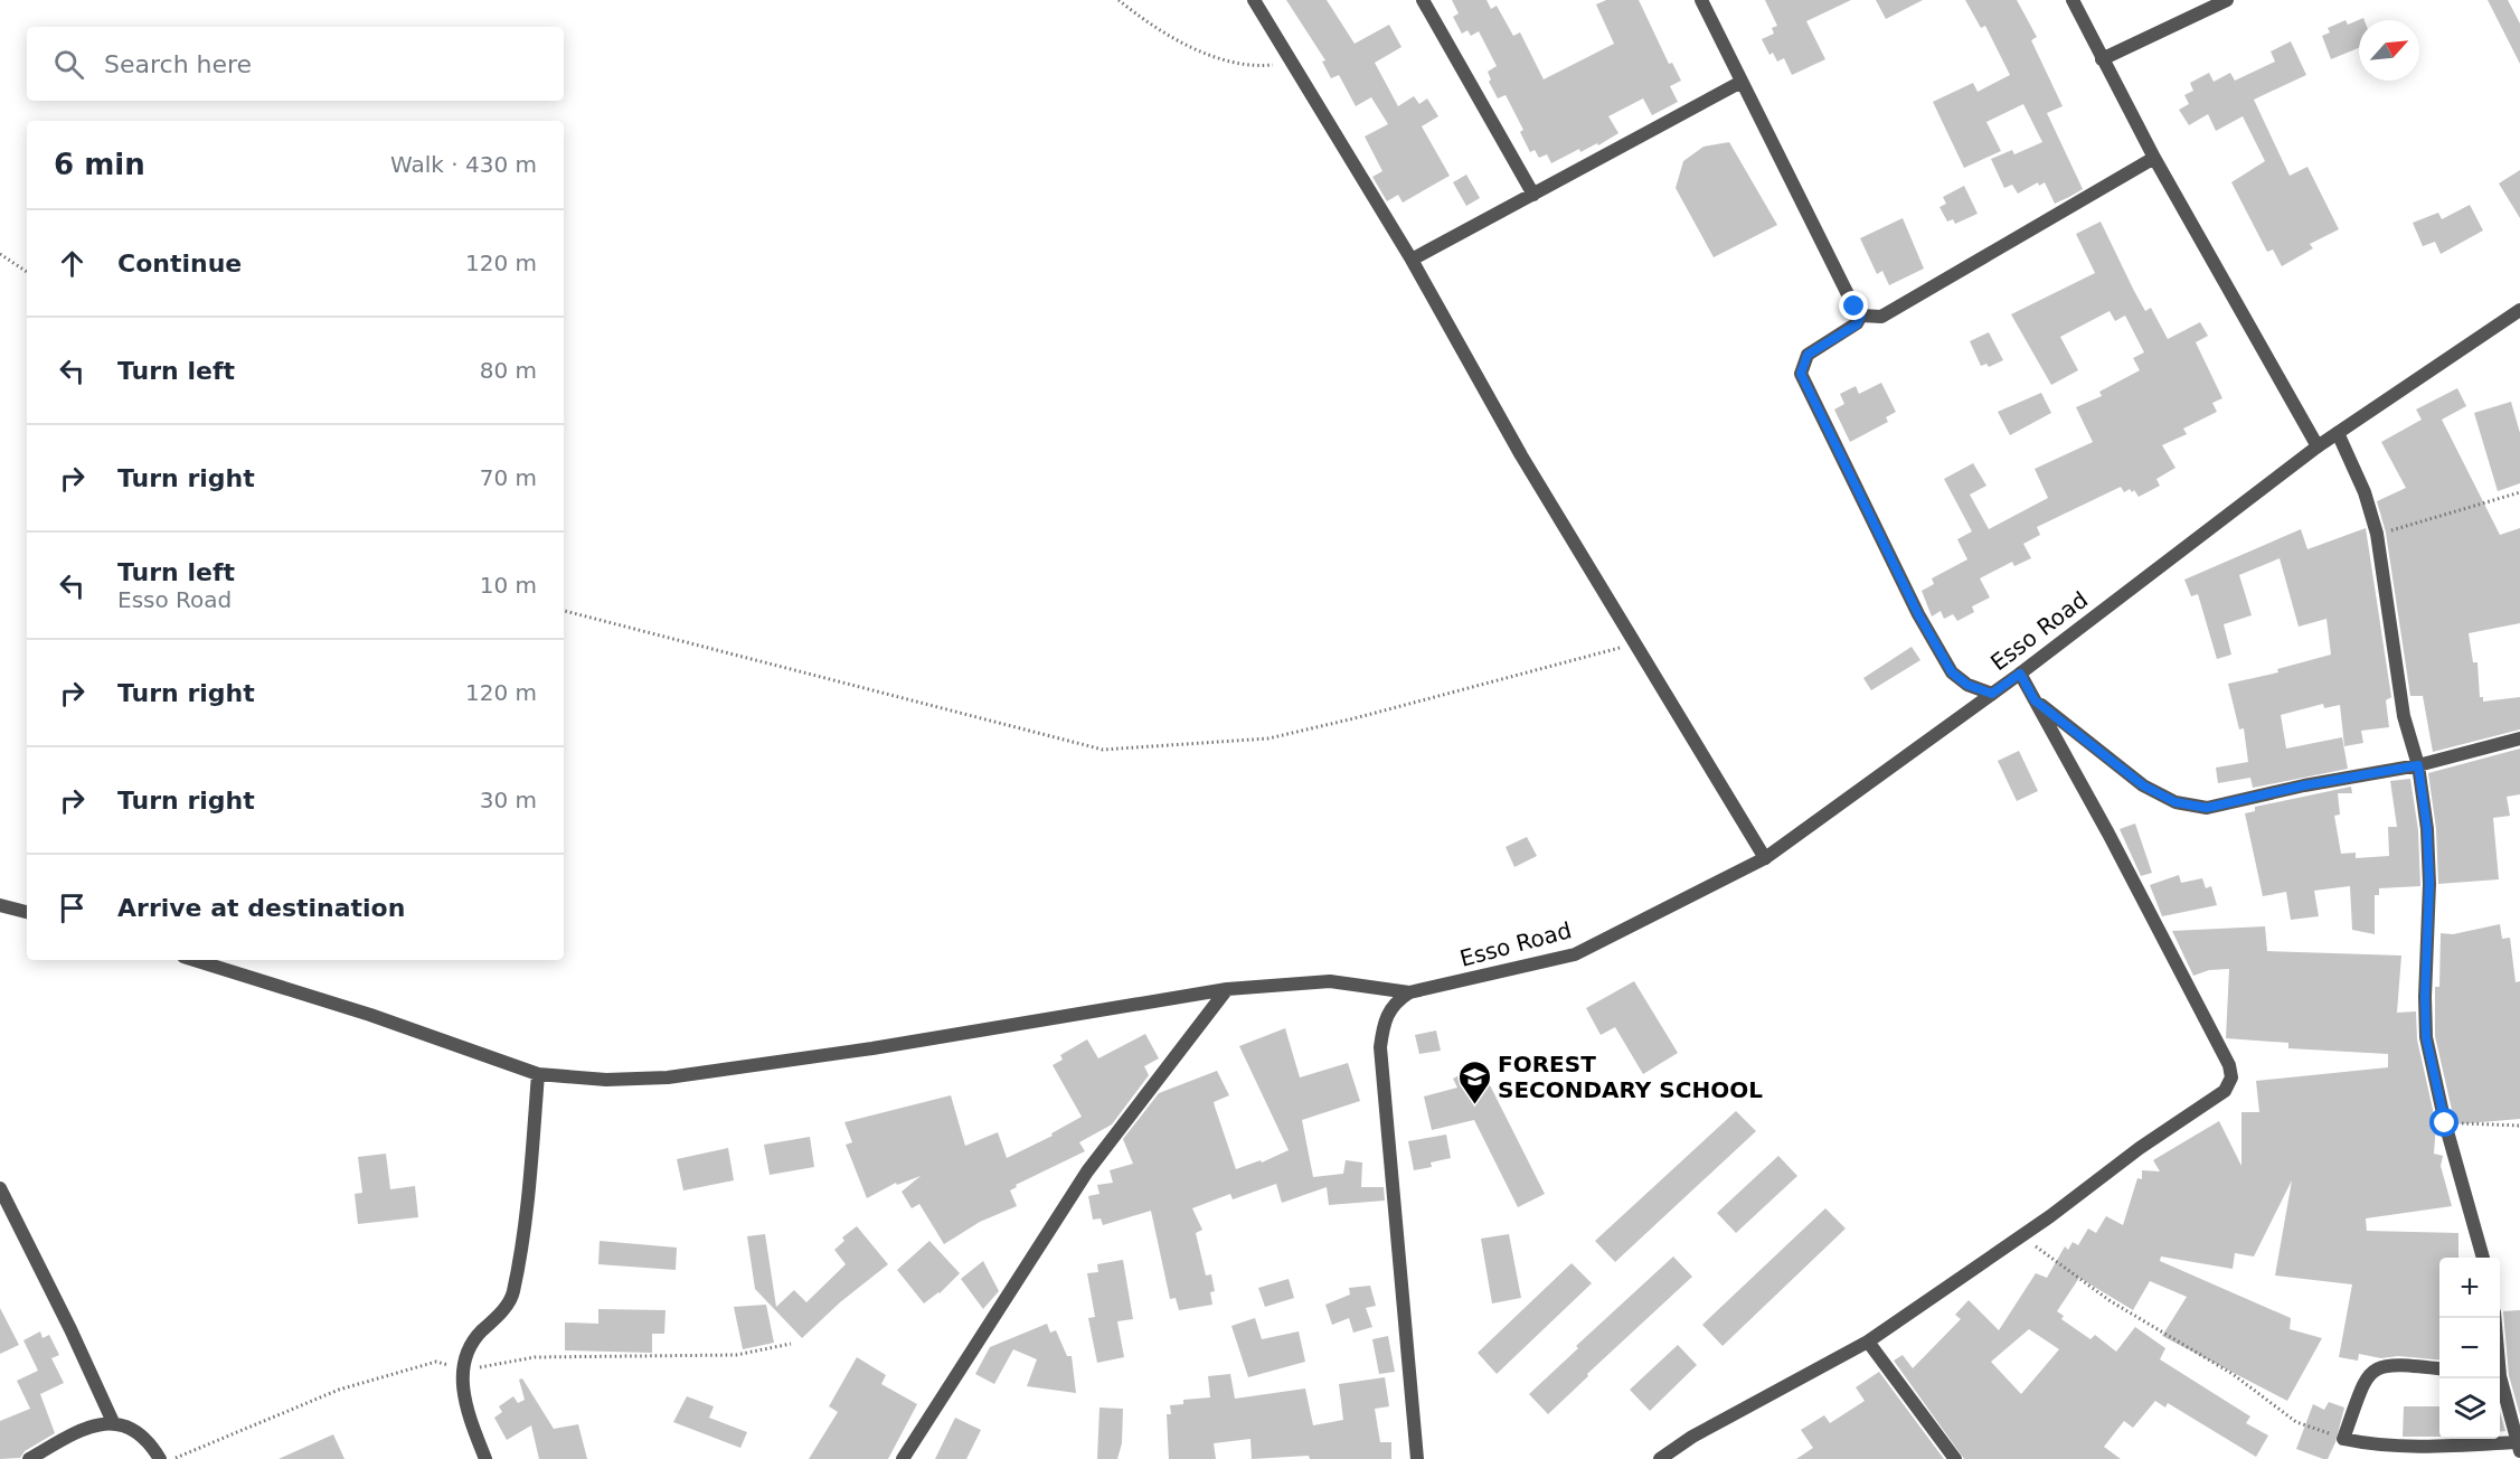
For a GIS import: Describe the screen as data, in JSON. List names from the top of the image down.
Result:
{
  "streets": {
    "street": ["Esso Road"]
  },
  "places": {
    "school or university": ["FOREST SECONDARY SCHOOL"]
  },
  "north": "top right",
  "page": {
    "search": "Search here",
    "heading": ["6 min", "Walk · 430 m"],
    "list": [
      ["Continue", "120 m"],
      ["Turn left", "80 m"],
      ["Turn right", "70 m"],
      ["Turn left", "Esso Road", "10 m"],
      ["Turn right", "120 m"],
      ["Turn right", "30 m"],
      "Arrive at destination"
    ],
    "map_buttons": ["+", "−"]
  }
}
